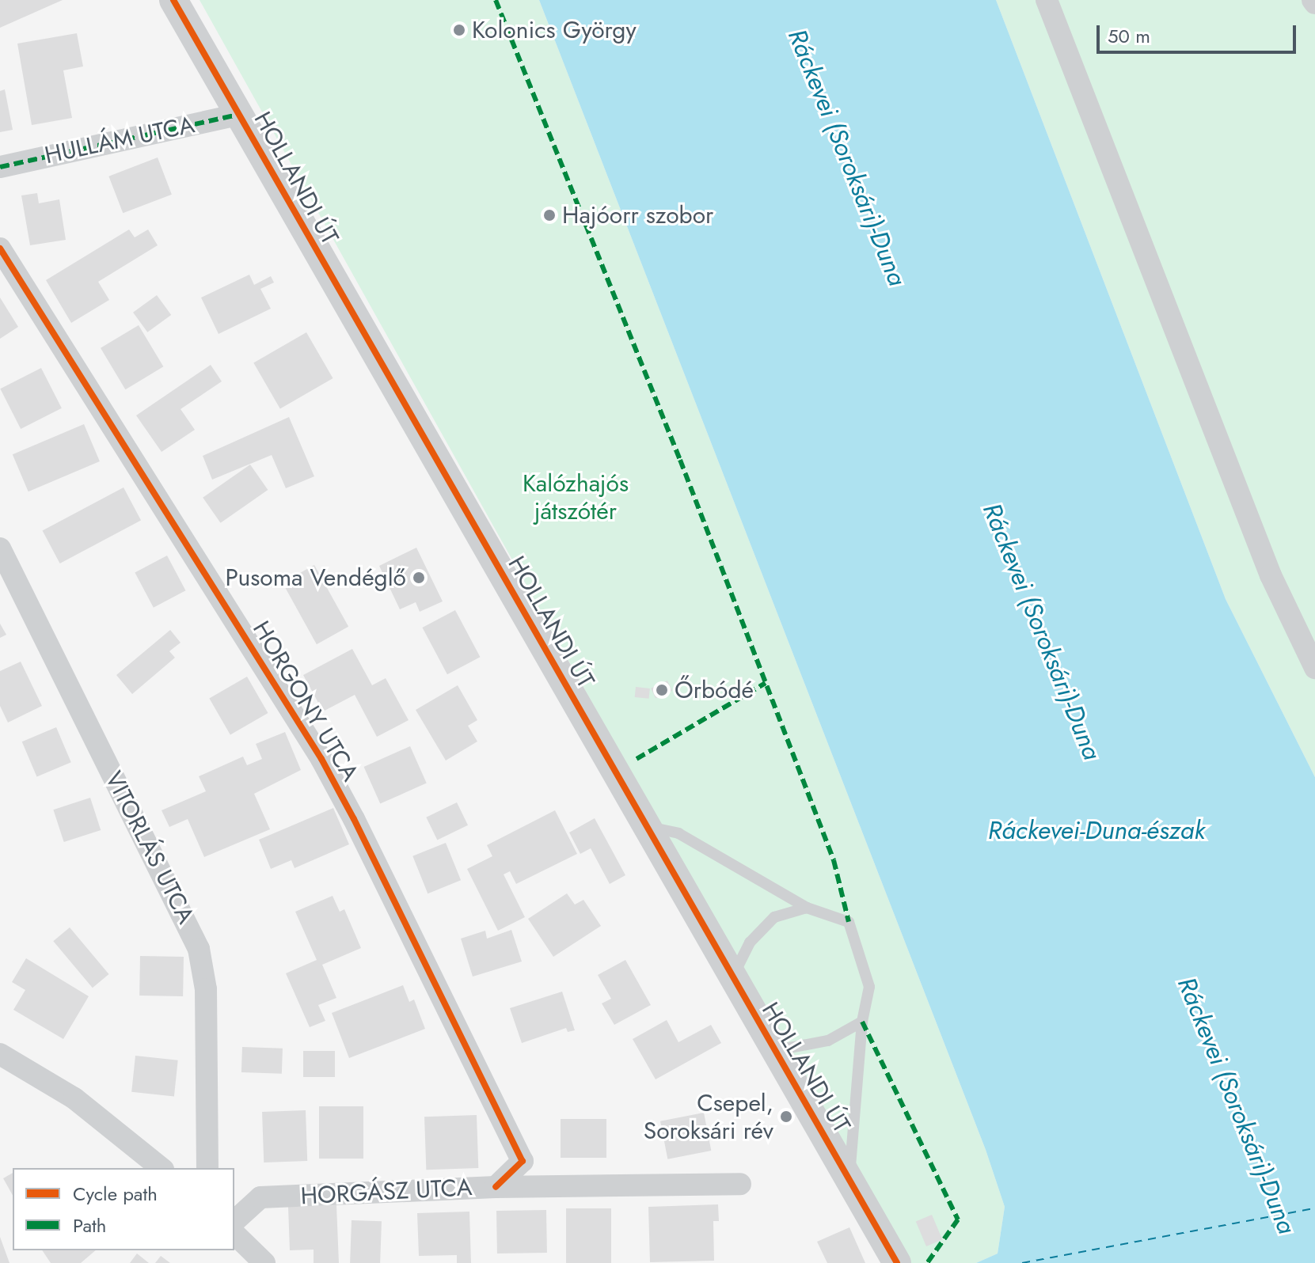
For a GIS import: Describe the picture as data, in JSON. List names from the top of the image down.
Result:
{
  "streets": {
    "street": [
      "HULLÁM UTCA",
      "HOLLANDI ÚT",
      "HORGONY UTCA",
      "VITORLÁS UTCA",
      "HORGÁSZ UTCA"
    ]
  },
  "crossings": [
    ["HULLÁM UTCA", "HOLLANDI ÚT"],
    ["HORGONY UTCA", "HORGÁSZ UTCA"]
  ],
  "water": ["Ráckevei (Soroksári)-Duna", "Ráckevei-Duna-észak"],
  "parks": ["Kalózhajós játszótér"],
  "places": [
    "Kolonics György",
    "Hajóorr szobor",
    "Pusoma Vendéglő",
    "Őrbódé",
    "Csepel, Soroksári rév"
  ],
  "legend": ["Cycle path", "Path"],
  "scale_bar": "50 m"
}
